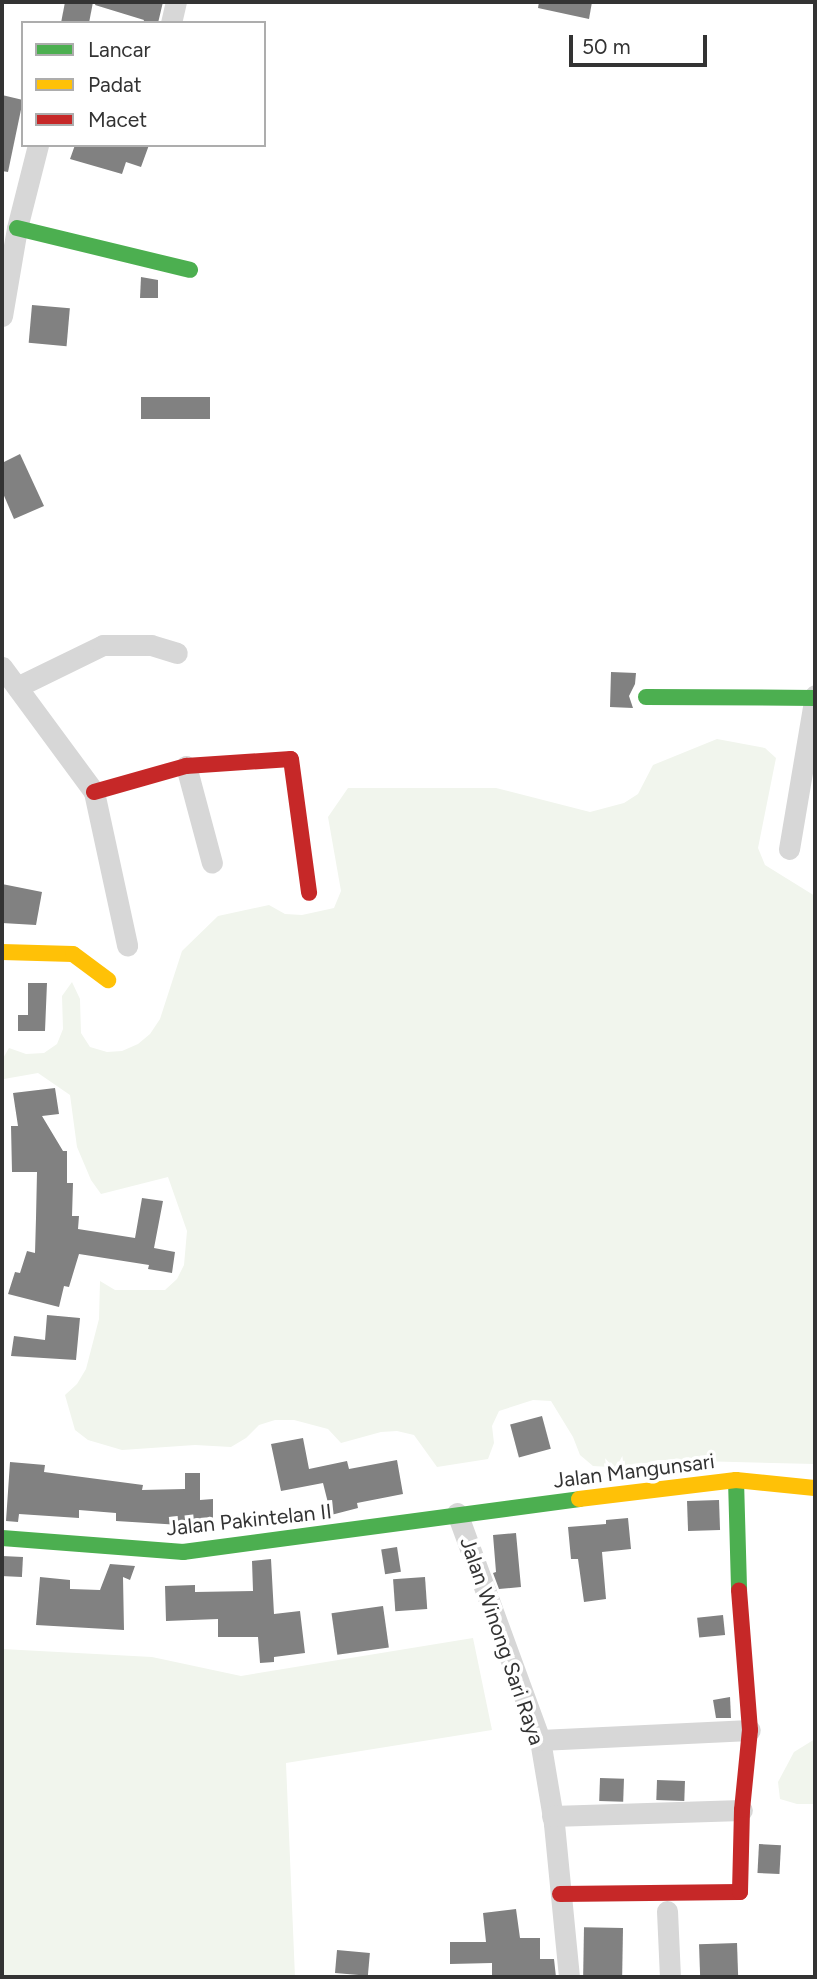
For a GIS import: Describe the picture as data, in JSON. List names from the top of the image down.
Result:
{
  "streets": {
    "street": ["Jalan Mangunsari", "Jalan Pakintelan II", "Jalan Winong Sari Raya"]
  },
  "crossings": [
    ["Jalan Mangunsari", "Jalan Pakintelan II"],
    ["Jalan Mangunsari", "Jalan Winong Sari Raya"],
    ["Jalan Pakintelan II", "Jalan Winong Sari Raya"]
  ],
  "legend": ["Lancar", "Padat", "Macet"],
  "scale_bar": "50 m"
}
